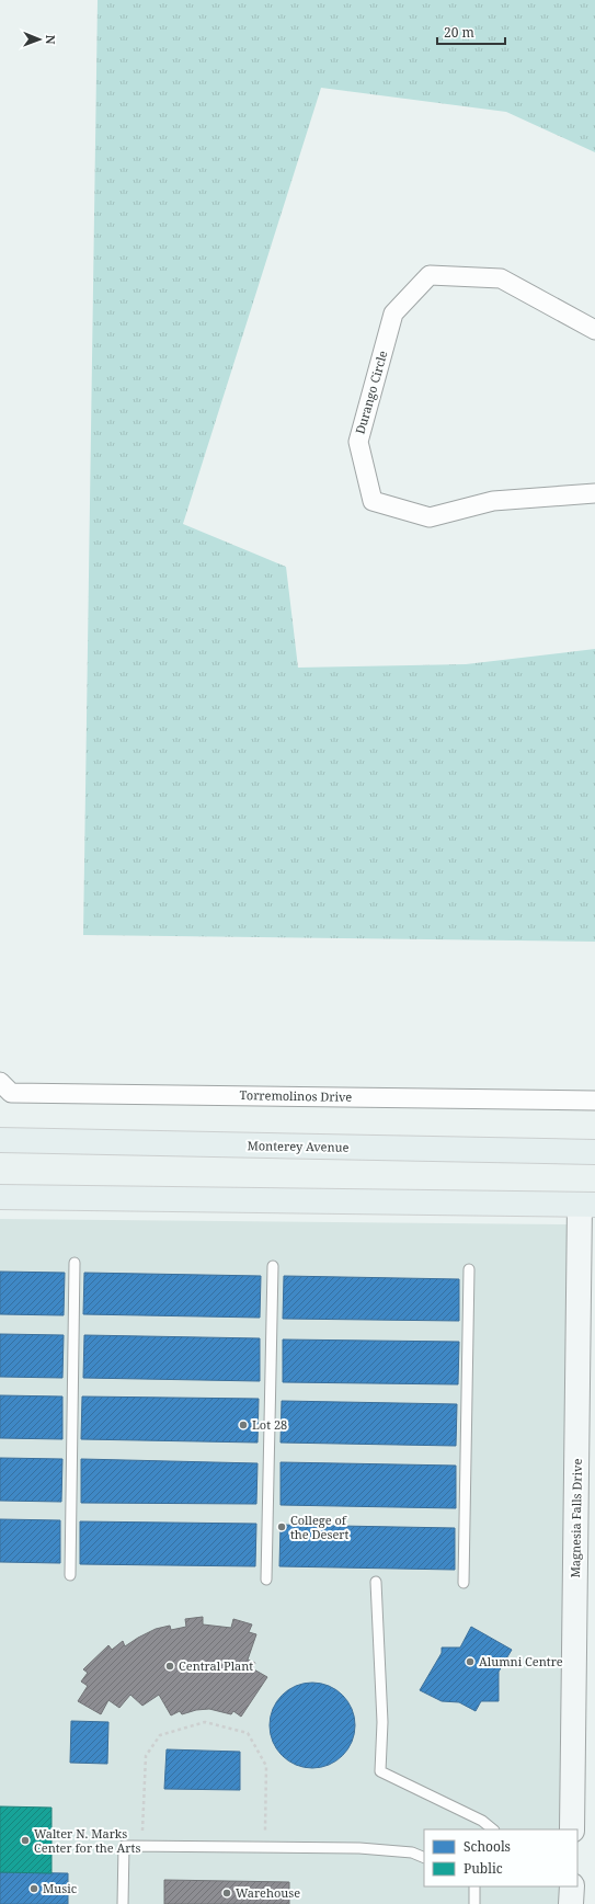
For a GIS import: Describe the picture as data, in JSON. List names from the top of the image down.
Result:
{
  "streets": {
    "main road": ["Monterey Avenue"],
    "street": ["Durango Circle", "Torremolinos Drive", "Magnesia Falls Drive"]
  },
  "places": [
    "Lot 28",
    "College of the Desert",
    "Alumni Centre",
    "Central Plant",
    "Walter N. Marks Center for the Arts",
    "Music",
    "Warehouse"
  ],
  "legend": ["Schools", "Public"],
  "scale_bar": "20 m",
  "north": "right"
}
